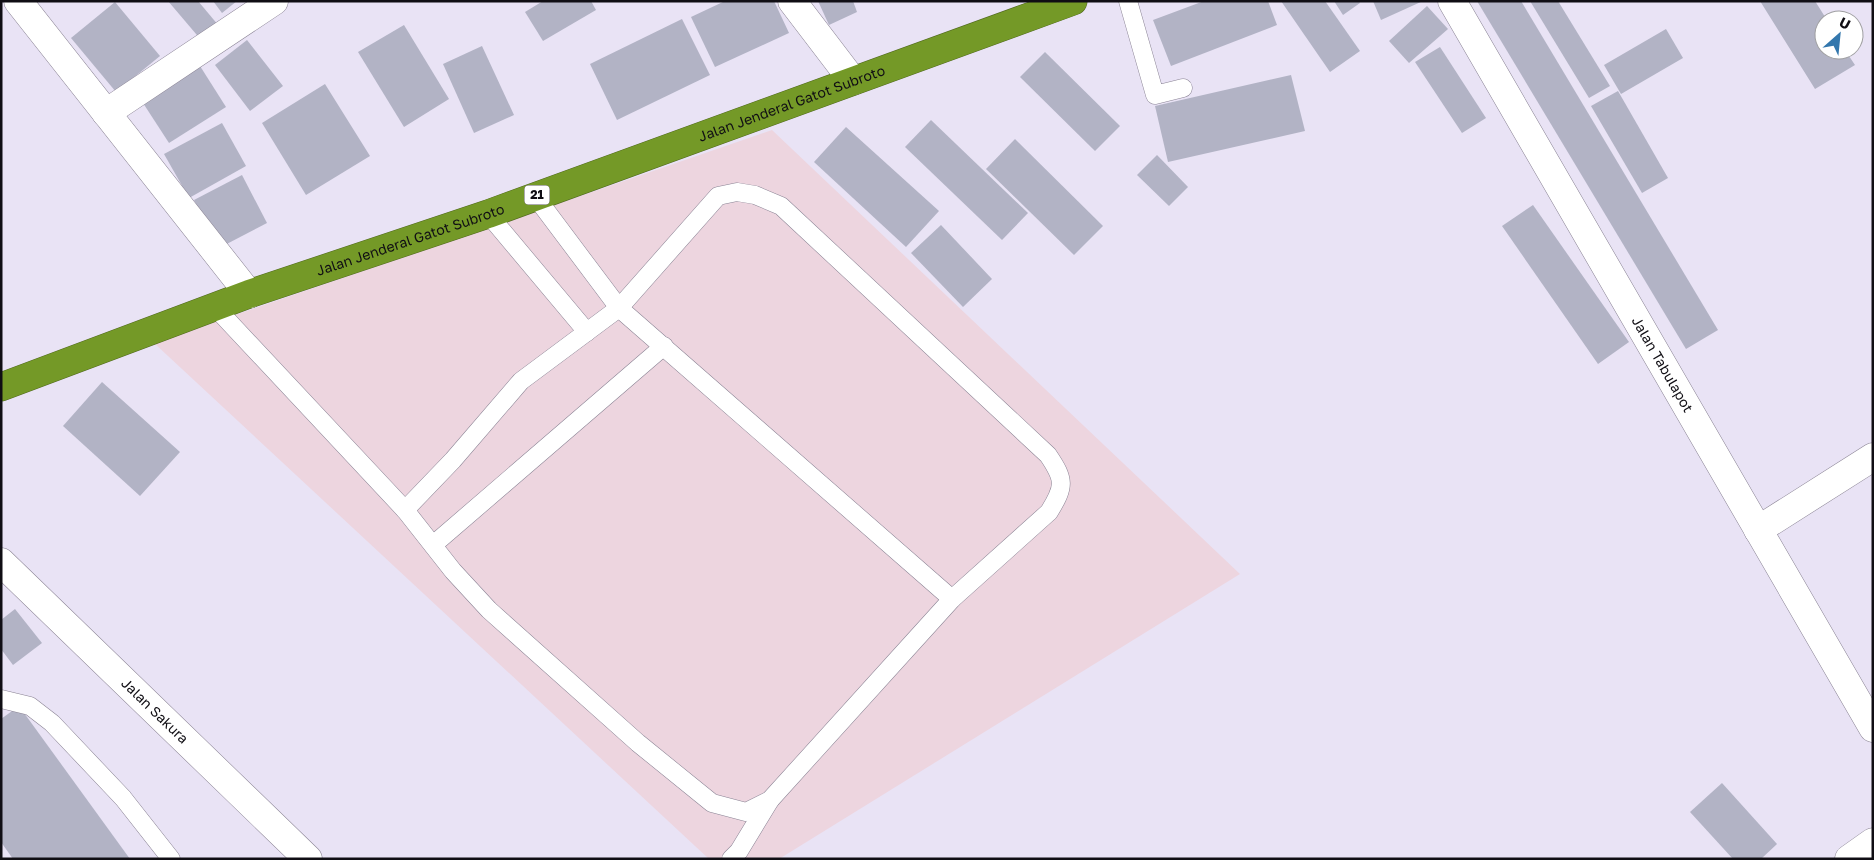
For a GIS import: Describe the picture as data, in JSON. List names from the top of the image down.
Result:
{
  "streets": {
    "highway": ["Jalan Jenderal Gatot Subroto", "21"],
    "street": ["Jalan Tabulapot", "Jalan Sakura"]
  },
  "north": "top right"
}
